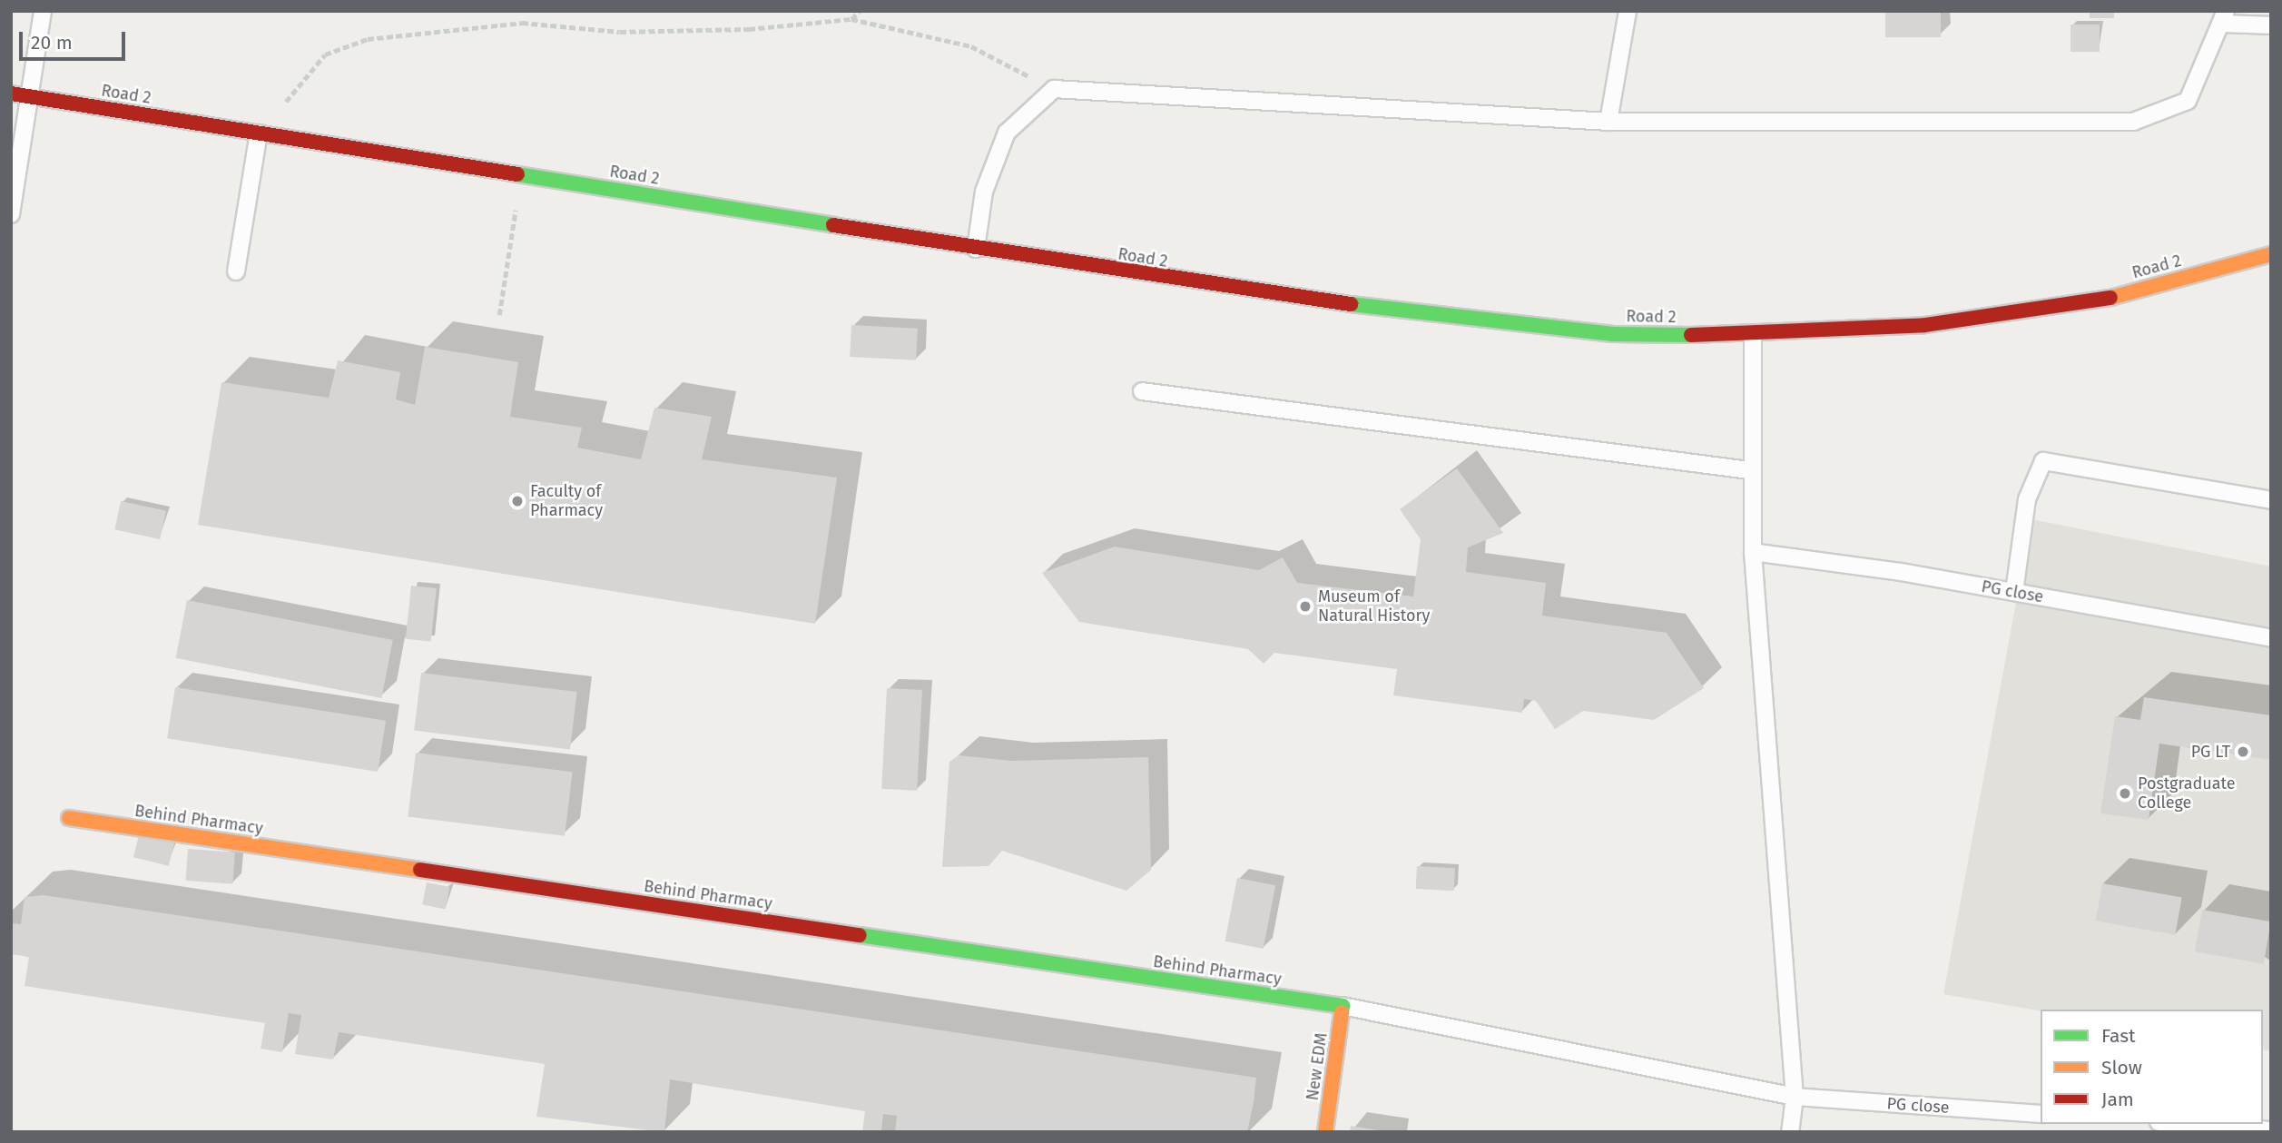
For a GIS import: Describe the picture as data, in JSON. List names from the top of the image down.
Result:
{
  "streets": {
    "street": ["Road 2", "Behind Pharmacy", "New EDM"],
    "lane": ["PG close"]
  },
  "crossings": [
    ["PG close", "Behind Pharmacy"],
    ["PG close", "New EDM"],
    ["Behind Pharmacy", "New EDM"]
  ],
  "places": [
    "Faculty of Pharmacy",
    "Museum of Natural History",
    "PG LT",
    "Postgraduate College"
  ],
  "legend": ["Fast", "Slow", "Jam"],
  "scale_bar": "20 m"
}
